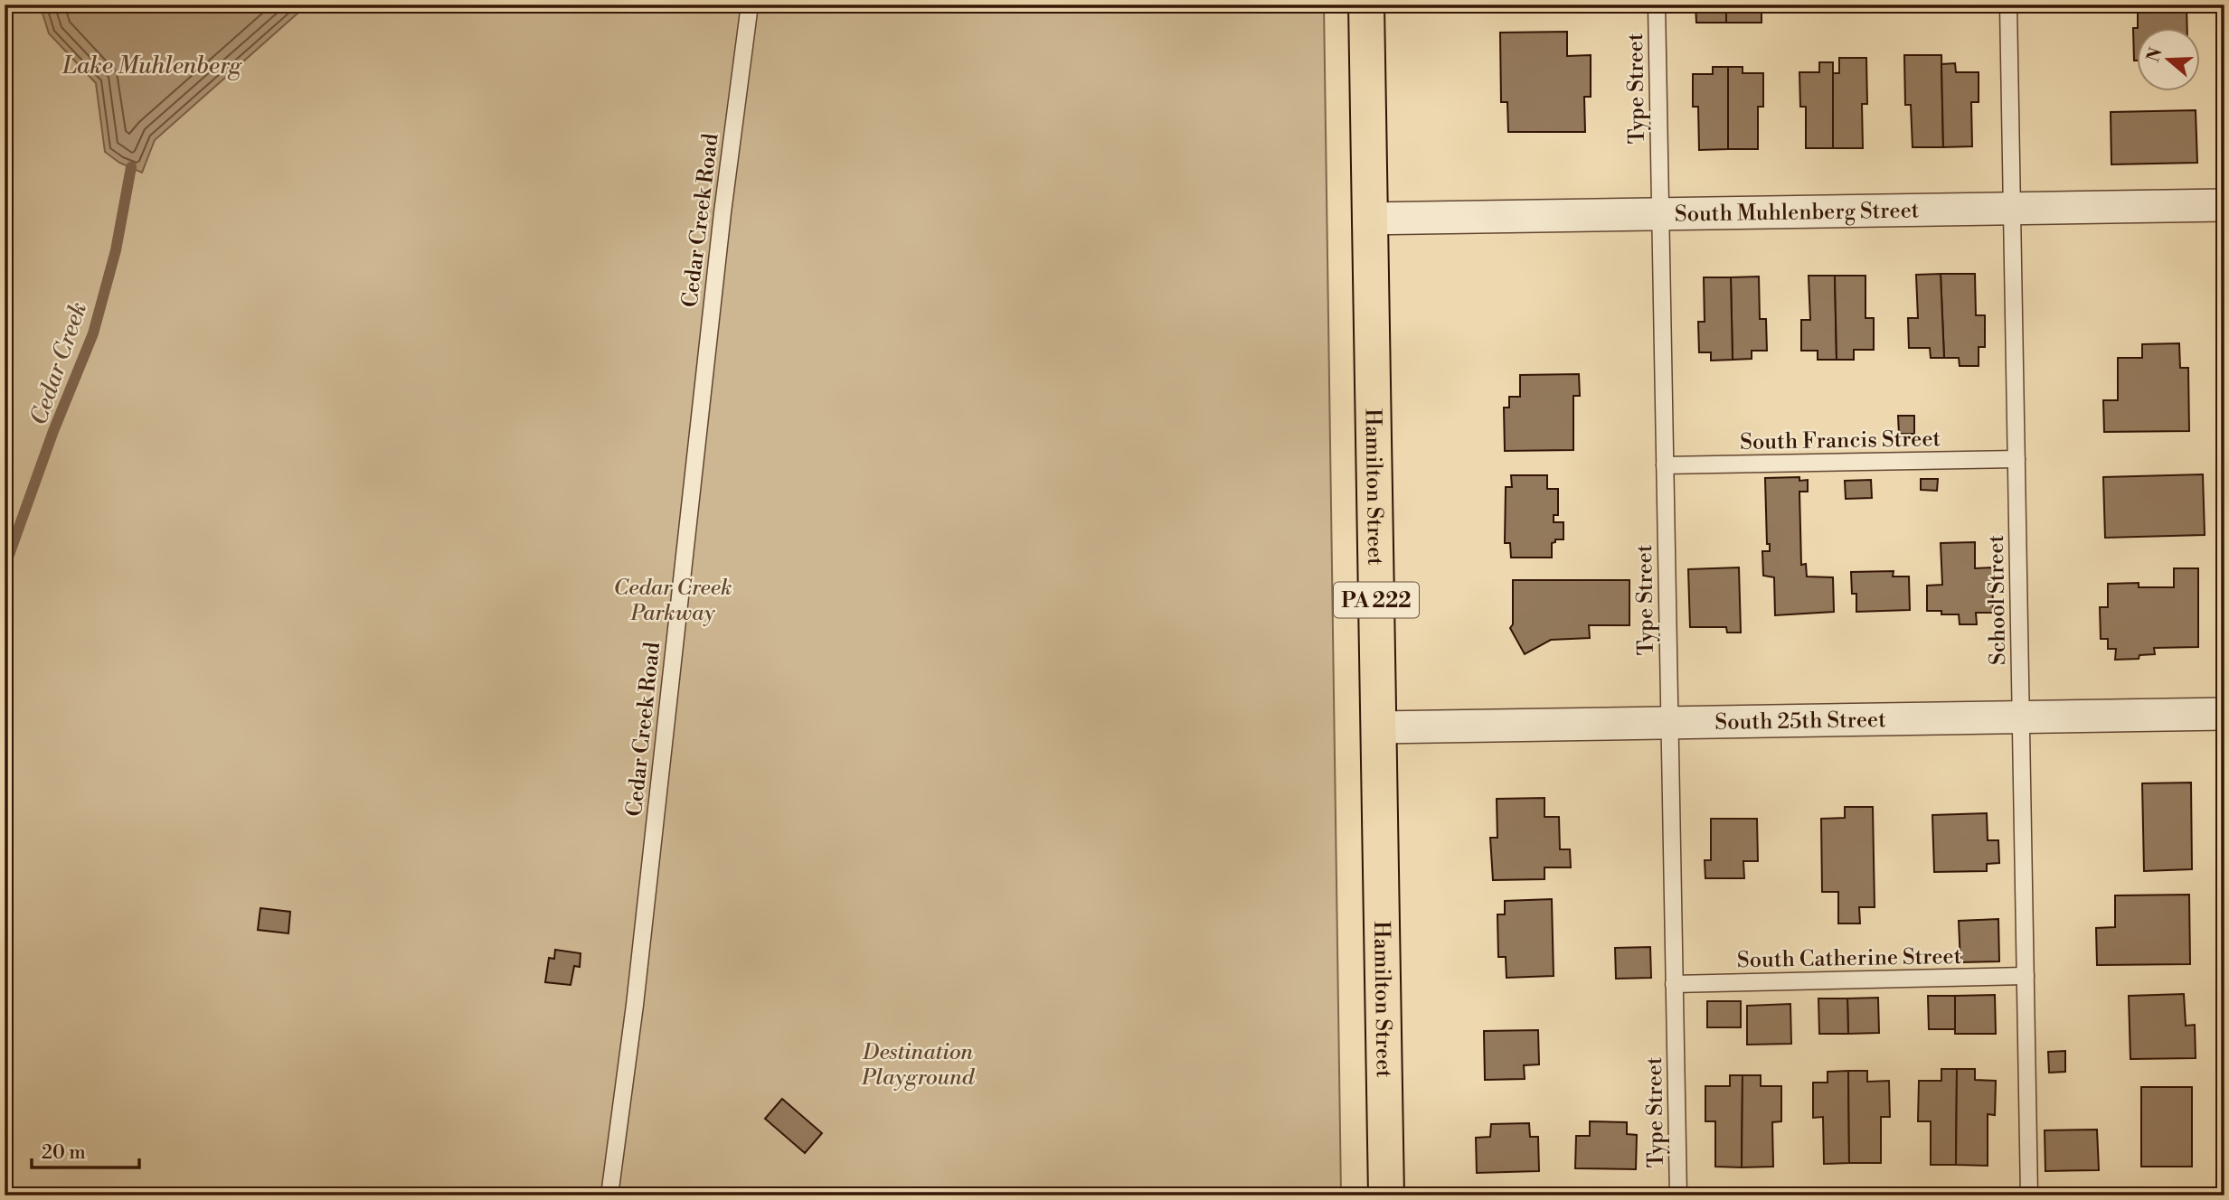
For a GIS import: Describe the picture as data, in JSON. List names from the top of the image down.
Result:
{
  "streets": {
    "main road": ["Hamilton Street", "PA 222"],
    "street": ["South Muhlenberg Street", "South 25th Street"],
    "lane": [
      "Type Street",
      "Cedar Creek Road",
      "South Francis Street",
      "School Street",
      "South Catherine Street"
    ]
  },
  "crossings": [
    ["Type Street", "South Muhlenberg Street"],
    ["Type Street", "South Francis Street"],
    ["Type Street", "South 25th Street"],
    ["Type Street", "South Catherine Street"],
    ["South Muhlenberg Street", "Hamilton Street"],
    ["South Muhlenberg Street", "School Street"],
    ["South Francis Street", "School Street"],
    ["Hamilton Street", "South 25th Street"],
    ["School Street", "South 25th Street"],
    ["School Street", "South Catherine Street"]
  ],
  "water": ["Lake Muhlenberg", "Cedar Creek"],
  "parks": ["Cedar Creek Parkway", "Destination Playground"],
  "scale_bar": "20 m",
  "north": "left"
}
